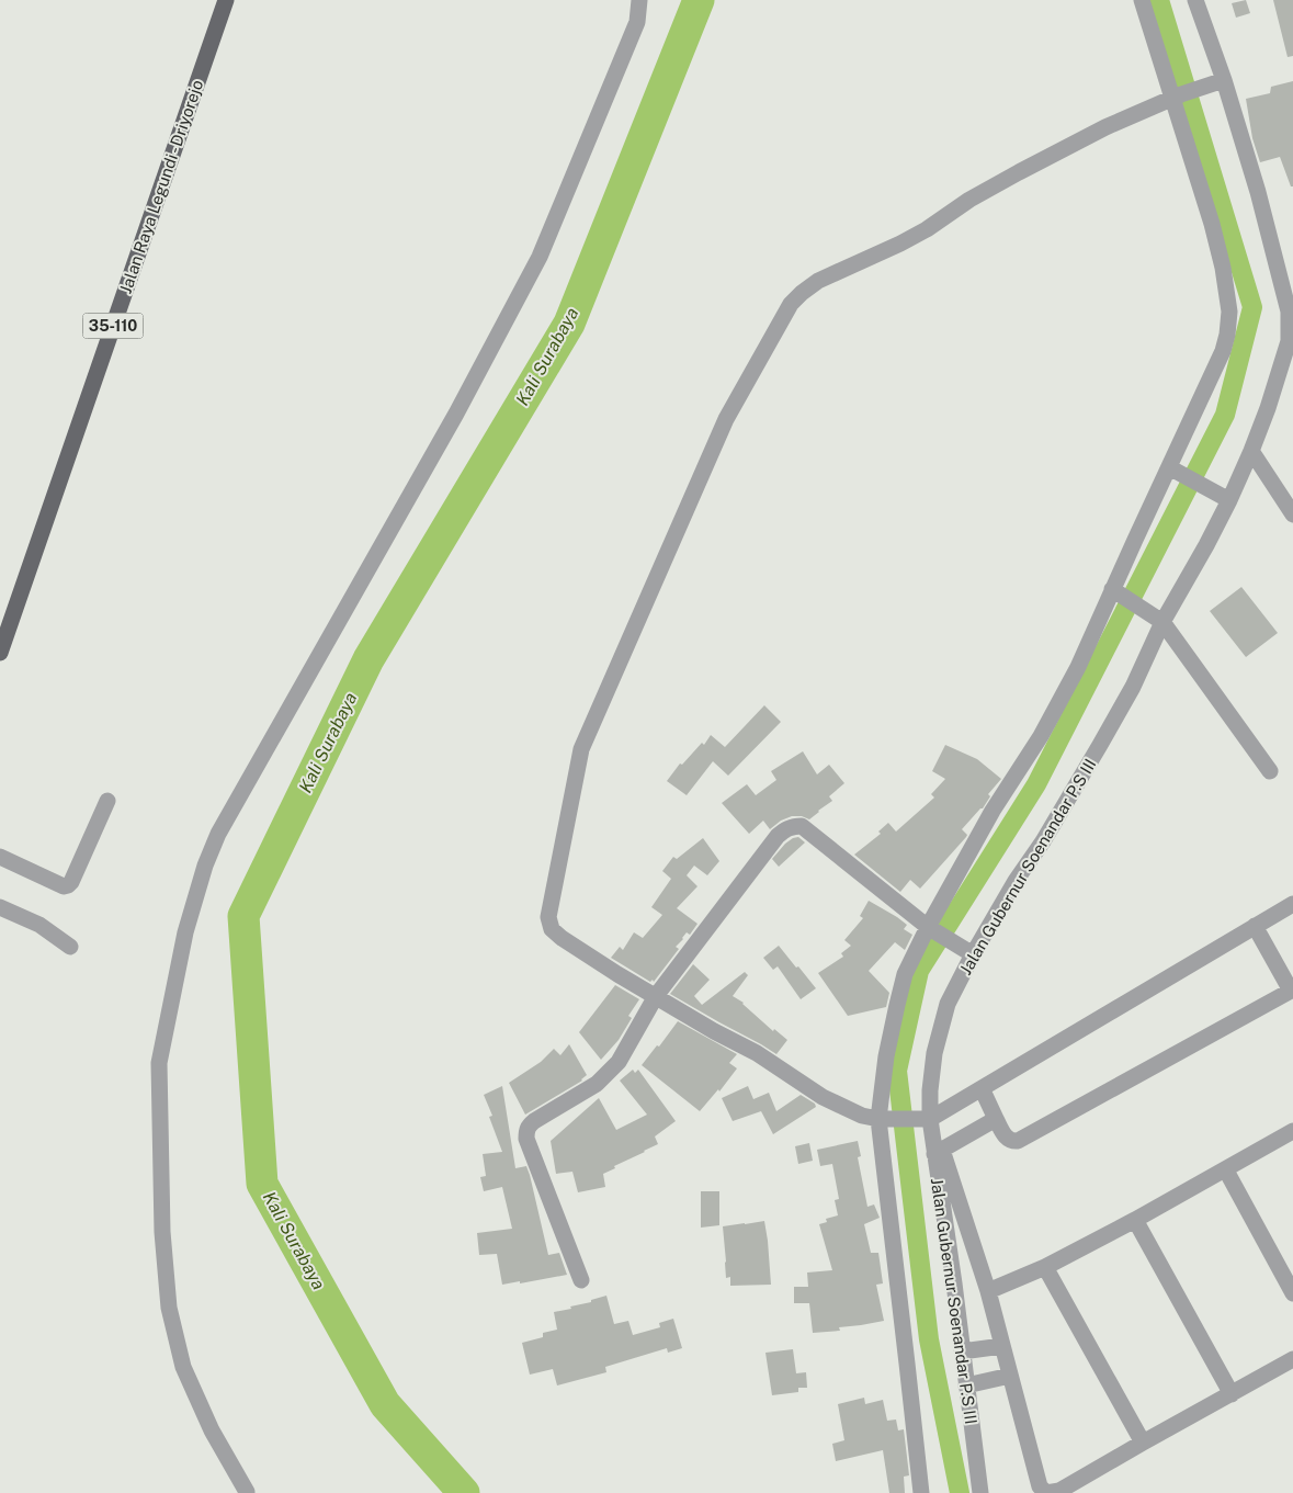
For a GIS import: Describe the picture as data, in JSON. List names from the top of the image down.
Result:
{
  "streets": {
    "main road": ["Jalan Raya Legundi - Driyorejo", "35-110"],
    "street": ["Jalan Gubernur Soenandar P.S III"]
  },
  "water": ["Kali Surabaya"]
}
